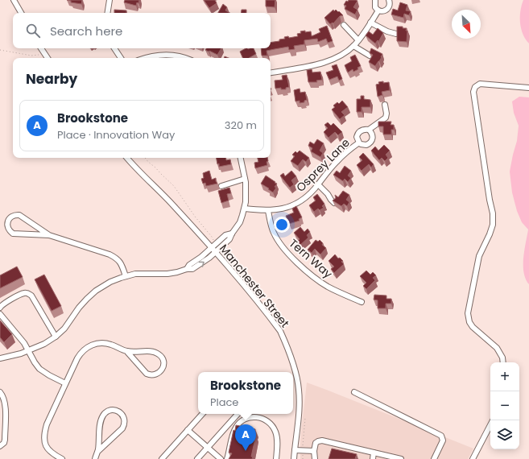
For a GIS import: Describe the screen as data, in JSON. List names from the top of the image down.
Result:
{
  "streets": {
    "street": ["Osprey Lane", "Tern Way", "Manchester Street"]
  },
  "crossings": [
    ["Osprey Lane", "Tern Way"]
  ],
  "north": "bottom right",
  "page": {
    "search": "Search here",
    "heading": "Nearby",
    "list": [
      {
        "mark": "A",
        "name": "Brookstone",
        "note": "Place · Innovation Way",
        "value": "320 m"
      }
    ],
    "map_buttons": ["+", "−"],
    "popup": ["Brookstone", "Place"],
    "pins": "A"
  }
}
